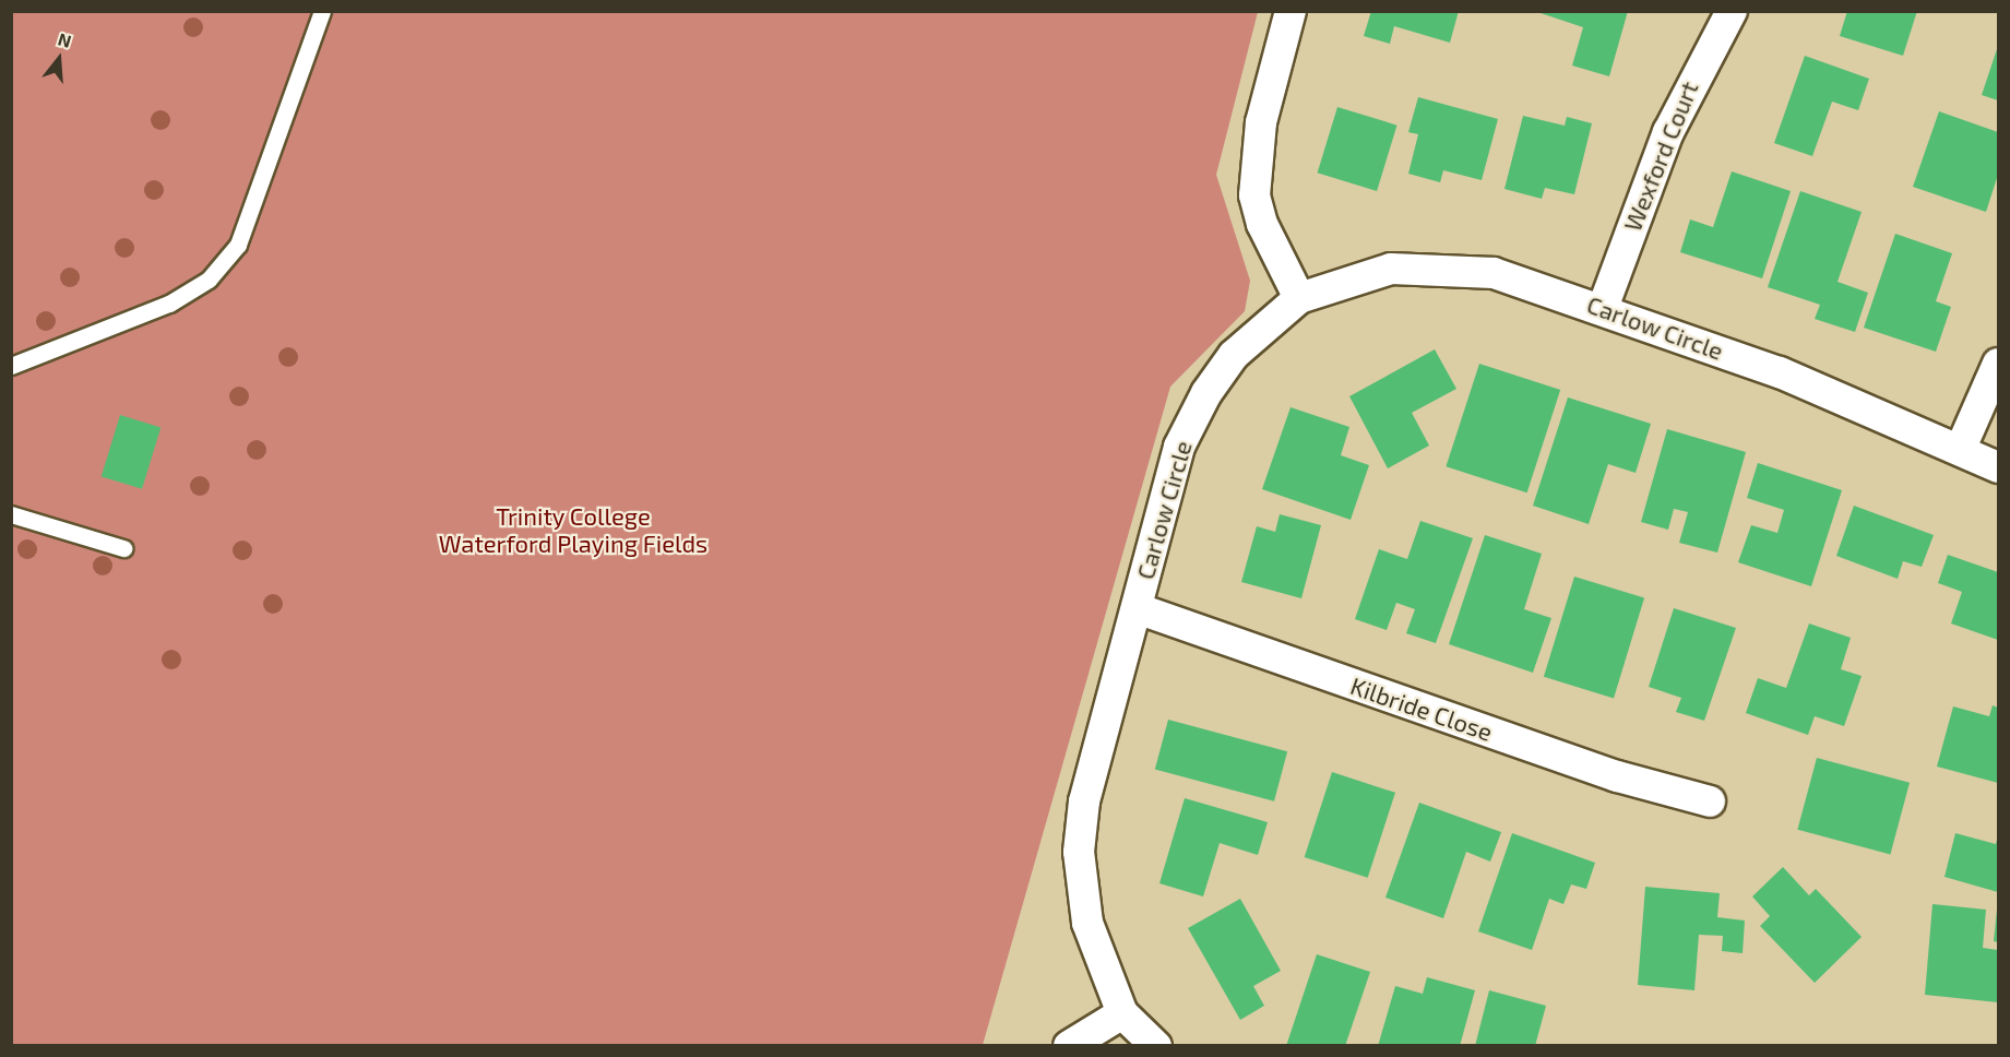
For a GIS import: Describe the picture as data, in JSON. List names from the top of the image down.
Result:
{
  "streets": {
    "street": ["Wexford Court", "Carlow Circle", "Kilbride Close"]
  },
  "crossings": [
    ["Wexford Court", "Carlow Circle"],
    ["Carlow Circle", "Kilbride Close"]
  ],
  "parks": ["Trinity College Waterford Playing Fields"],
  "north": "top"
}
